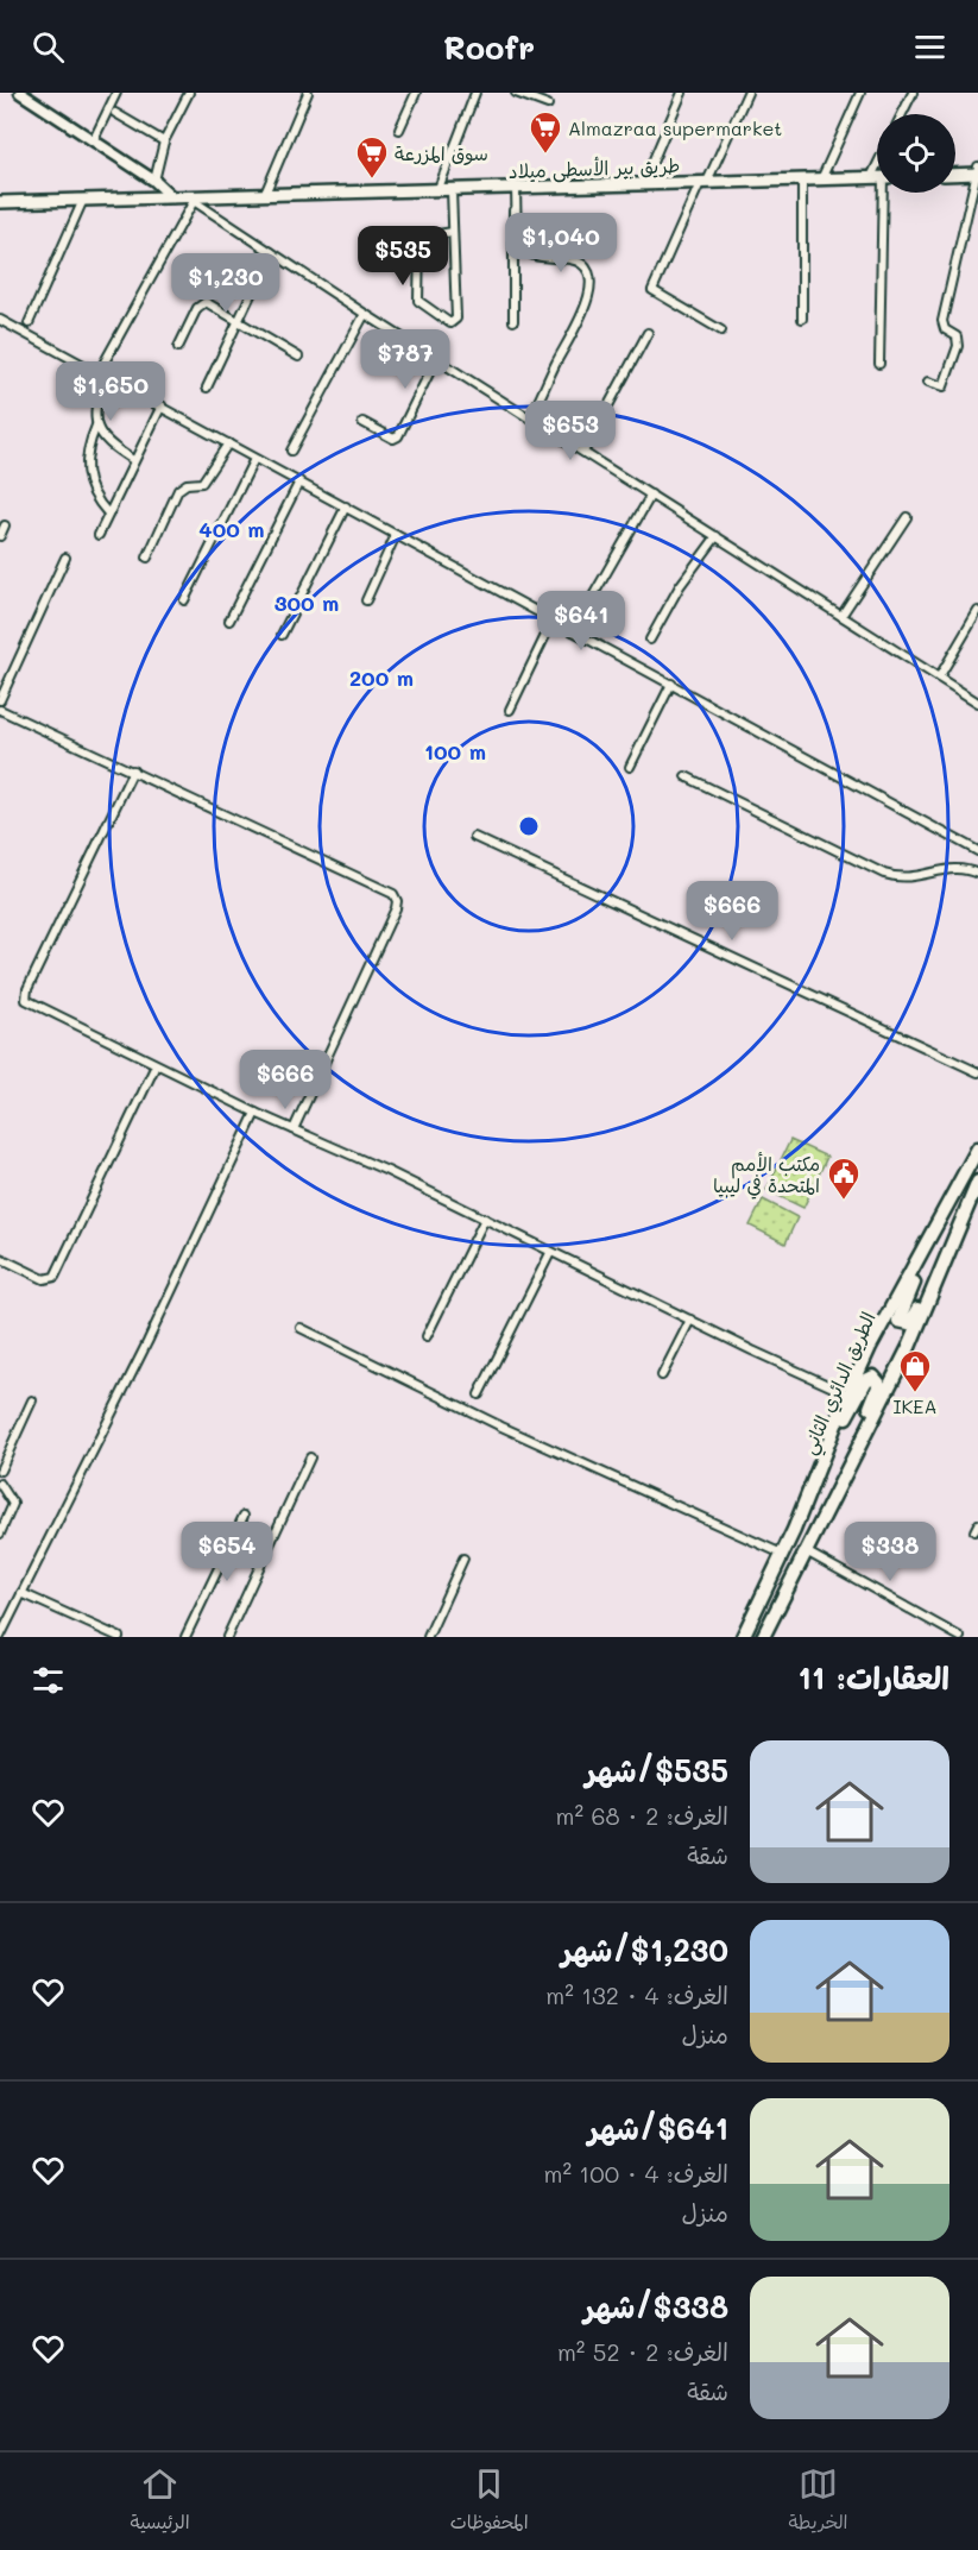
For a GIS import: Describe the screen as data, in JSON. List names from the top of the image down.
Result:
{
  "streets": {
    "highway": ["الطريق الدائري الثاني"],
    "main road": ["طريق بير الأسطى ميلاد"]
  },
  "places": {
    "supermarket": ["Almazraa supermarket", "سوق المزرعة"],
    "public building": ["مكتب الأمم المتحدة في ليبيا"],
    "shop": ["IKEA"]
  },
  "page": {
    "header": "Roofr",
    "price": [
      "$1,040",
      "$535",
      "$1,230",
      "$787",
      "$1,650",
      "$653",
      "$641",
      "$666",
      "$666",
      "$654",
      "$338"
    ],
    "heading": "العقارات: 11",
    "list": [
      {
        "name": "$535/شهر",
        "note": "الغرف: 2 · 68 m² · شقة"
      },
      {
        "name": "$1,230/شهر",
        "note": "الغرف: 4 · 132 m² · منزل"
      },
      {
        "name": "$641/شهر",
        "note": "الغرف: 4 · 100 m² · منزل"
      },
      {
        "name": "$338/شهر",
        "note": "الغرف: 2 · 52 m² · شقة"
      }
    ],
    "tabs": ["الخريطة", "المحفوظات", "الرئيسية"]
  },
  "rings": [
    "400 m",
    "300 m",
    "200 m",
    "100 m"
  ]
}
